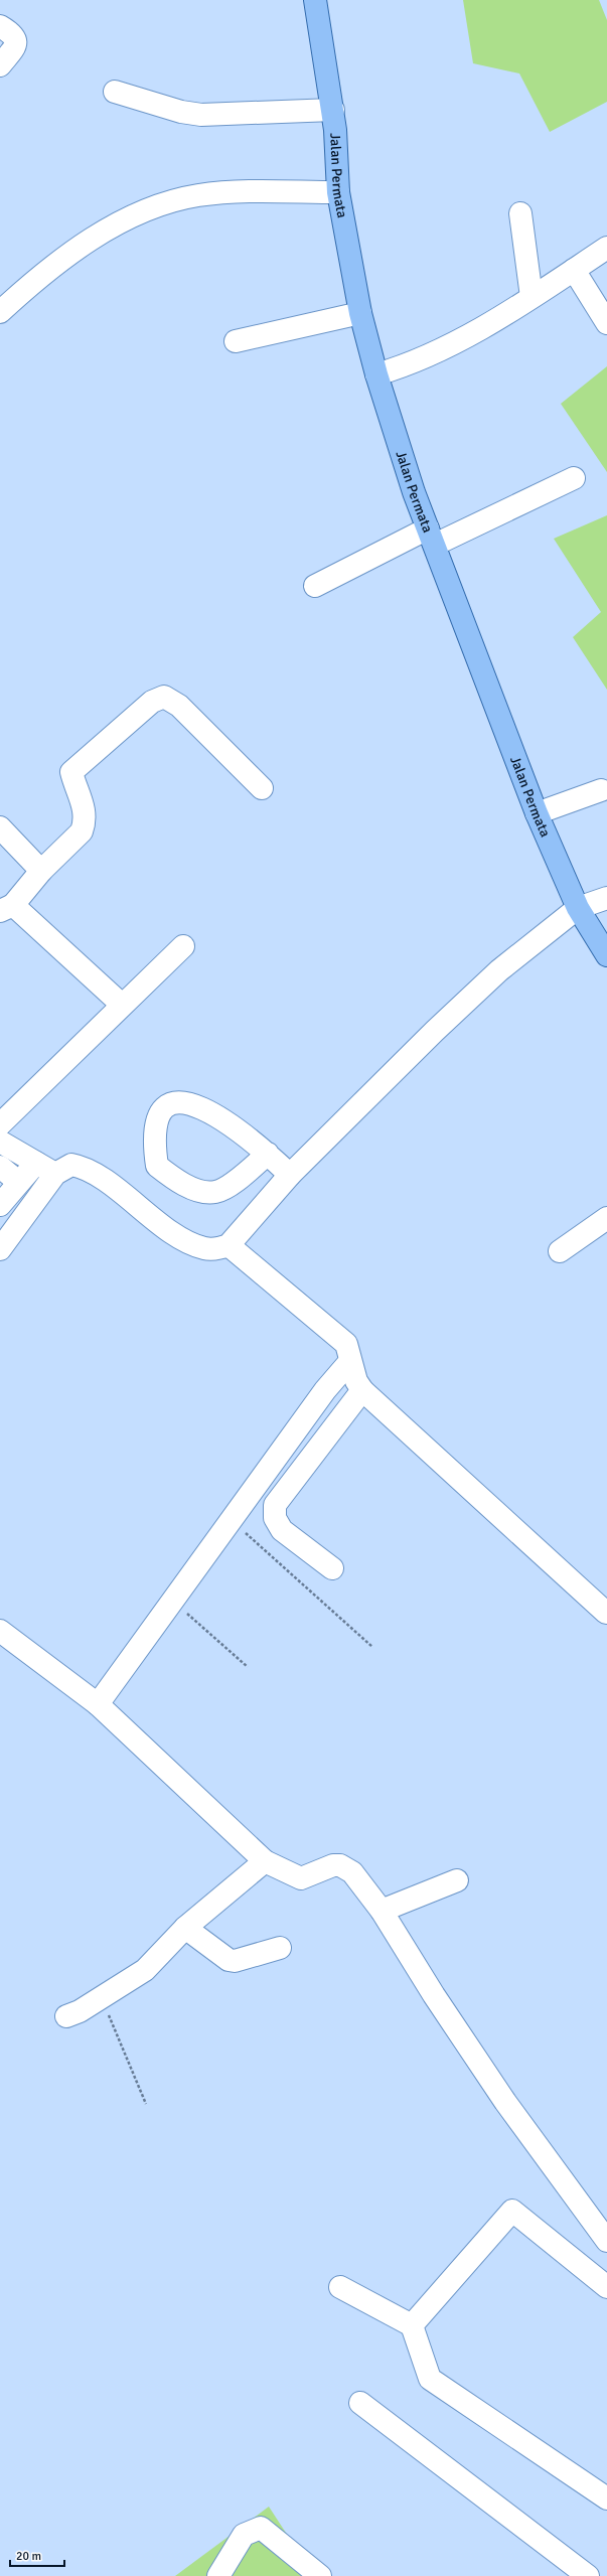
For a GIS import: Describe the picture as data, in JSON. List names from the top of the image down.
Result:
{
  "streets": {
    "main road": ["Jalan Permata"]
  },
  "scale_bar": "20 m"
}
